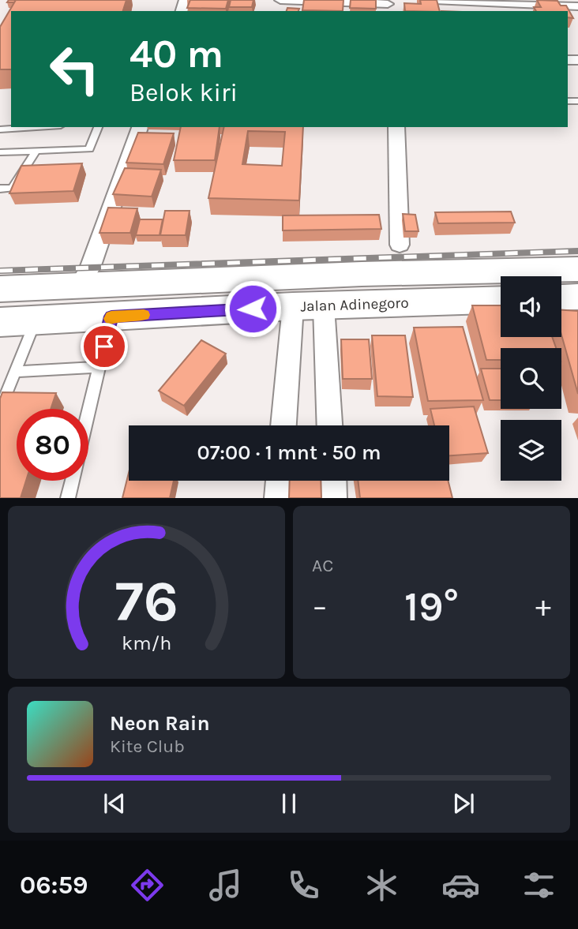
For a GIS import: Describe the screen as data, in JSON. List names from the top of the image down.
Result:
{
  "streets": {
    "highway": ["Jalan Adinegoro"]
  },
  "page": {
    "turn": ["40 m", "Belok kiri"],
    "limit": "80",
    "trip": "07:00 · 1 mnt · 50 m",
    "tile": "AC",
    "heat": ["−", "19°", "+"],
    "song": ["Neon Rain", "Kite Club"],
    "tabs": "06:59",
    "gauge": ["76", "km/h"]
  }
}
